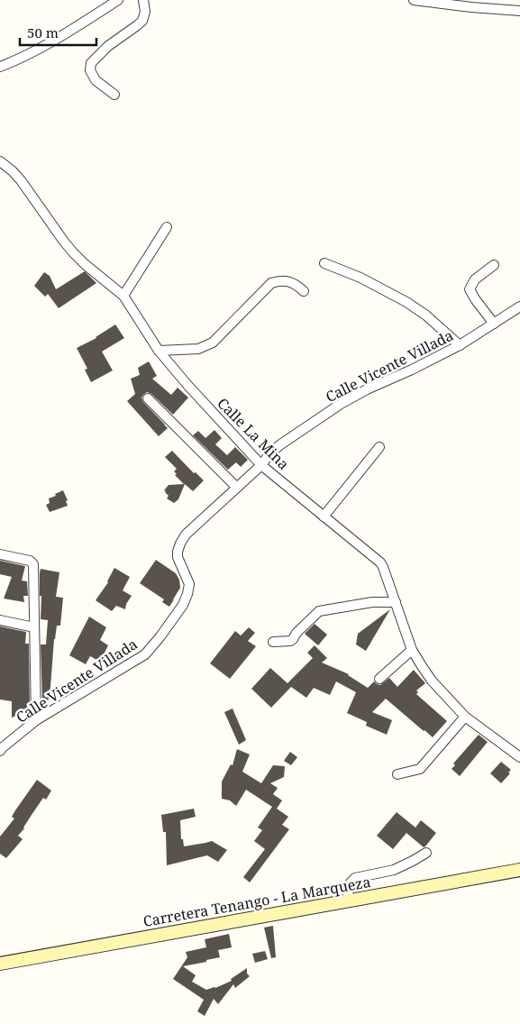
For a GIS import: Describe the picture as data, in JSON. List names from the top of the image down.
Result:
{
  "streets": {
    "main road": ["Carretera Tenango - La Marqueza"],
    "street": ["Calle Vicente Villada", "Calle La Mina"]
  },
  "crossings": [
    ["Calle Vicente Villada", "Calle La Mina"]
  ],
  "scale_bar": "50 m"
}
